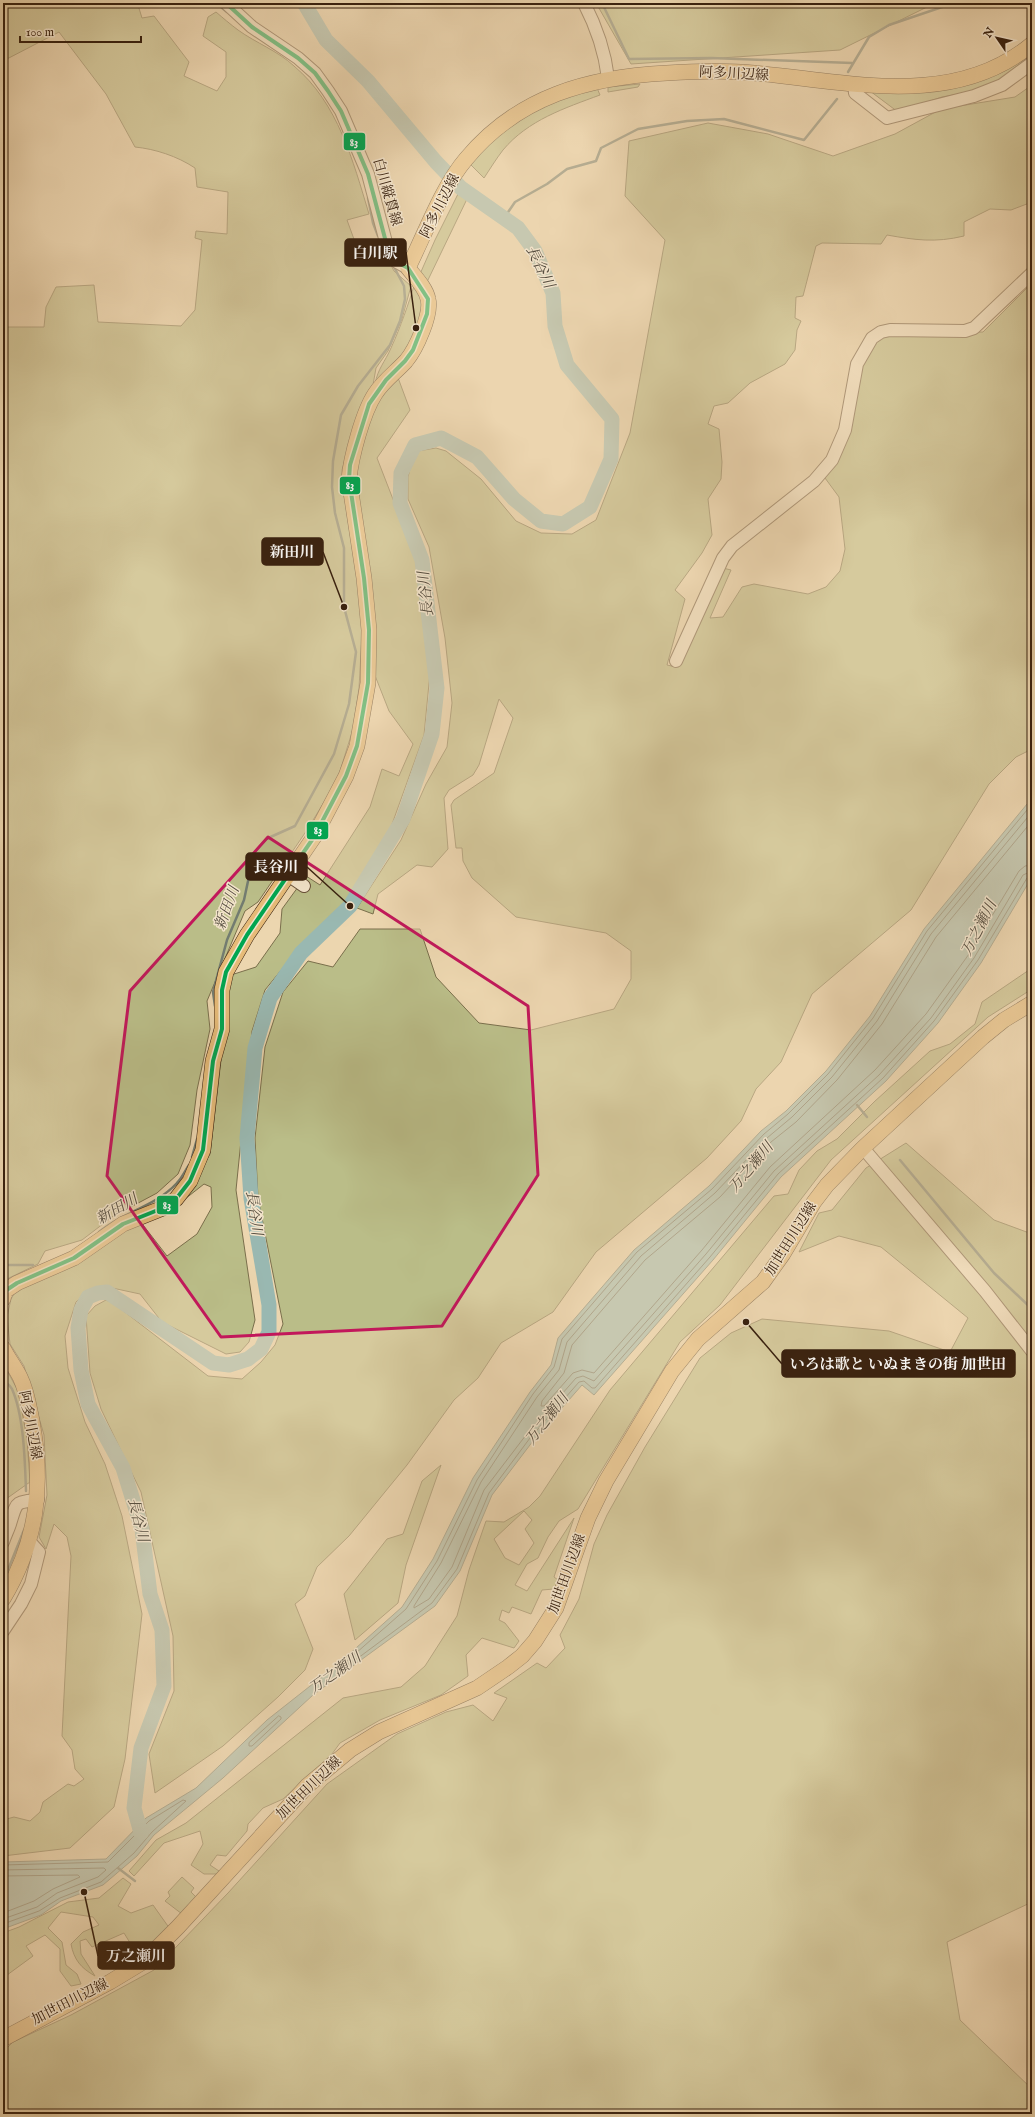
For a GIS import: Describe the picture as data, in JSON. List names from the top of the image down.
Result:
{
  "streets": {
    "main road": ["阿多川辺線", "加世田川辺線"],
    "street": ["白川縦貫線"]
  },
  "crossings": [
    ["阿多川辺線", "白川縦貫線"]
  ],
  "water": ["長谷川", "新田川", "万之瀬川"],
  "places": [
    "白川駅",
    "新田川",
    "長谷川",
    "いろは歌と いぬまきの街 加世田",
    "万之瀬川"
  ],
  "lines": ["transit line 83"],
  "scale_bar": "100 m",
  "north": "top left"
}
